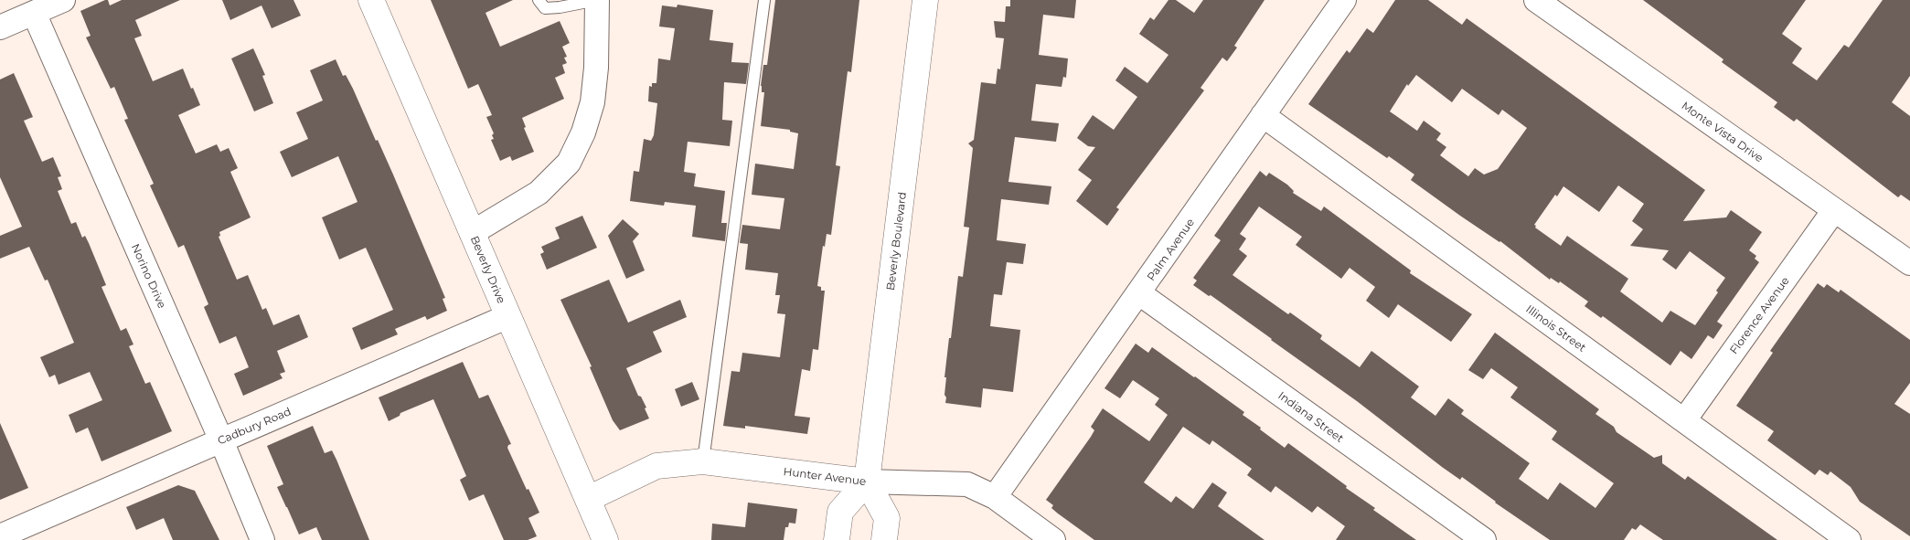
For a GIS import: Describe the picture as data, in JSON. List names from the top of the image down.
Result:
{
  "streets": {
    "street": [
      "Monte Vista Drive",
      "Beverly Boulevard",
      "Palm Avenue",
      "Beverly Drive",
      "Norino Drive",
      "Florence Avenue",
      "Illinois Street",
      "Indiana Street",
      "Cadbury Road",
      "Hunter Avenue"
    ]
  },
  "crossings": [
    ["Monte Vista Drive", "Florence Avenue"],
    ["Beverly Boulevard", "Hunter Avenue"],
    ["Palm Avenue", "Illinois Street"],
    ["Palm Avenue", "Indiana Street"],
    ["Palm Avenue", "Hunter Avenue"],
    ["Beverly Drive", "Cadbury Road"],
    ["Beverly Drive", "Hunter Avenue"],
    ["Norino Drive", "Cadbury Road"],
    ["Florence Avenue", "Illinois Street"]
  ]
}
